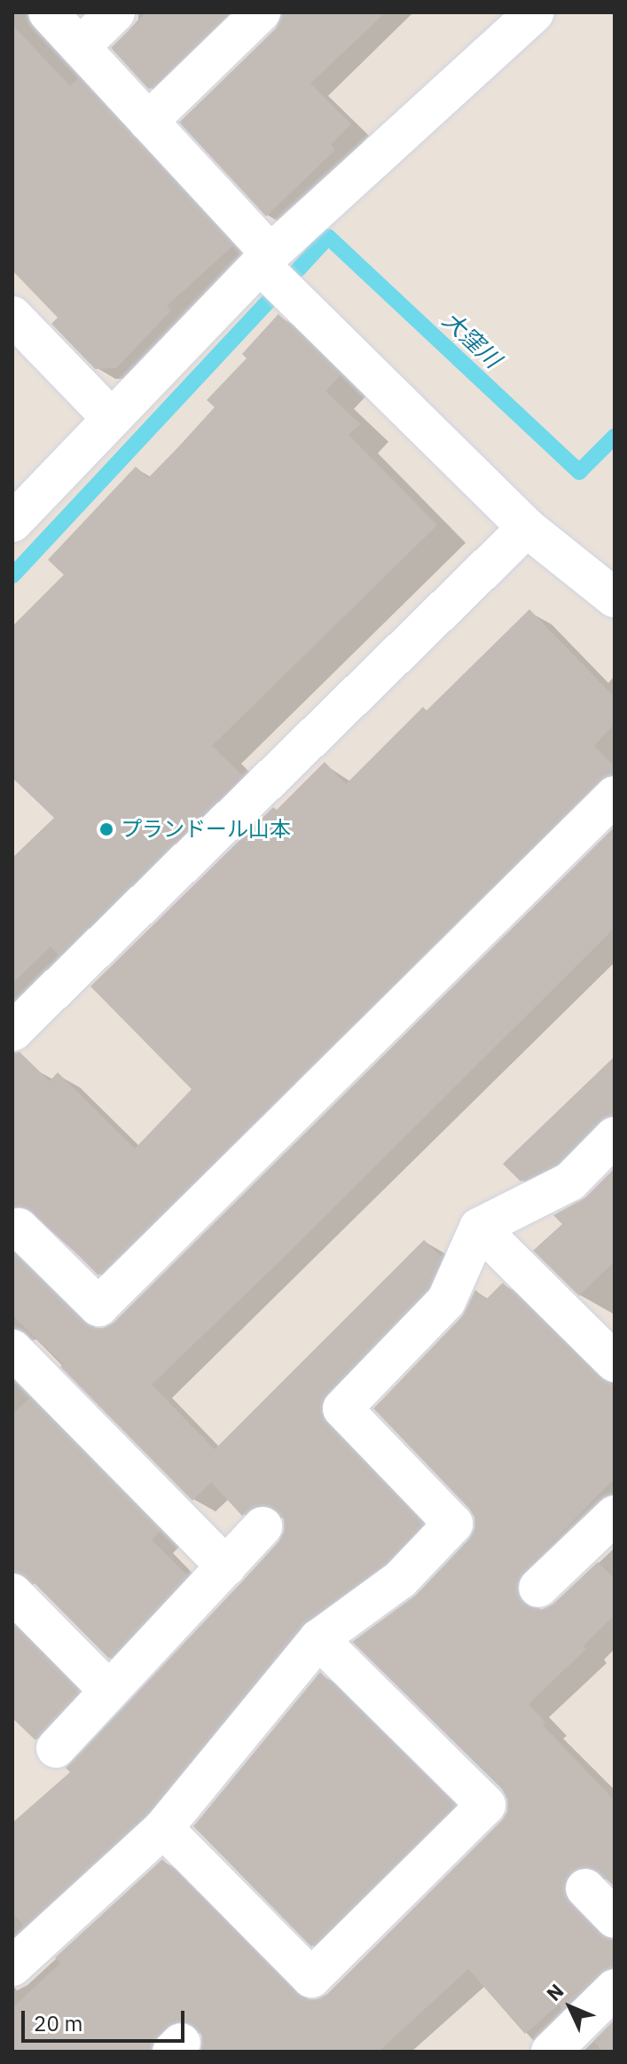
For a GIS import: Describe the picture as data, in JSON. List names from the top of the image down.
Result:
{
  "water": ["大窪川"],
  "places": ["プランドール山本"],
  "scale_bar": "20 m",
  "north": "top left"
}
